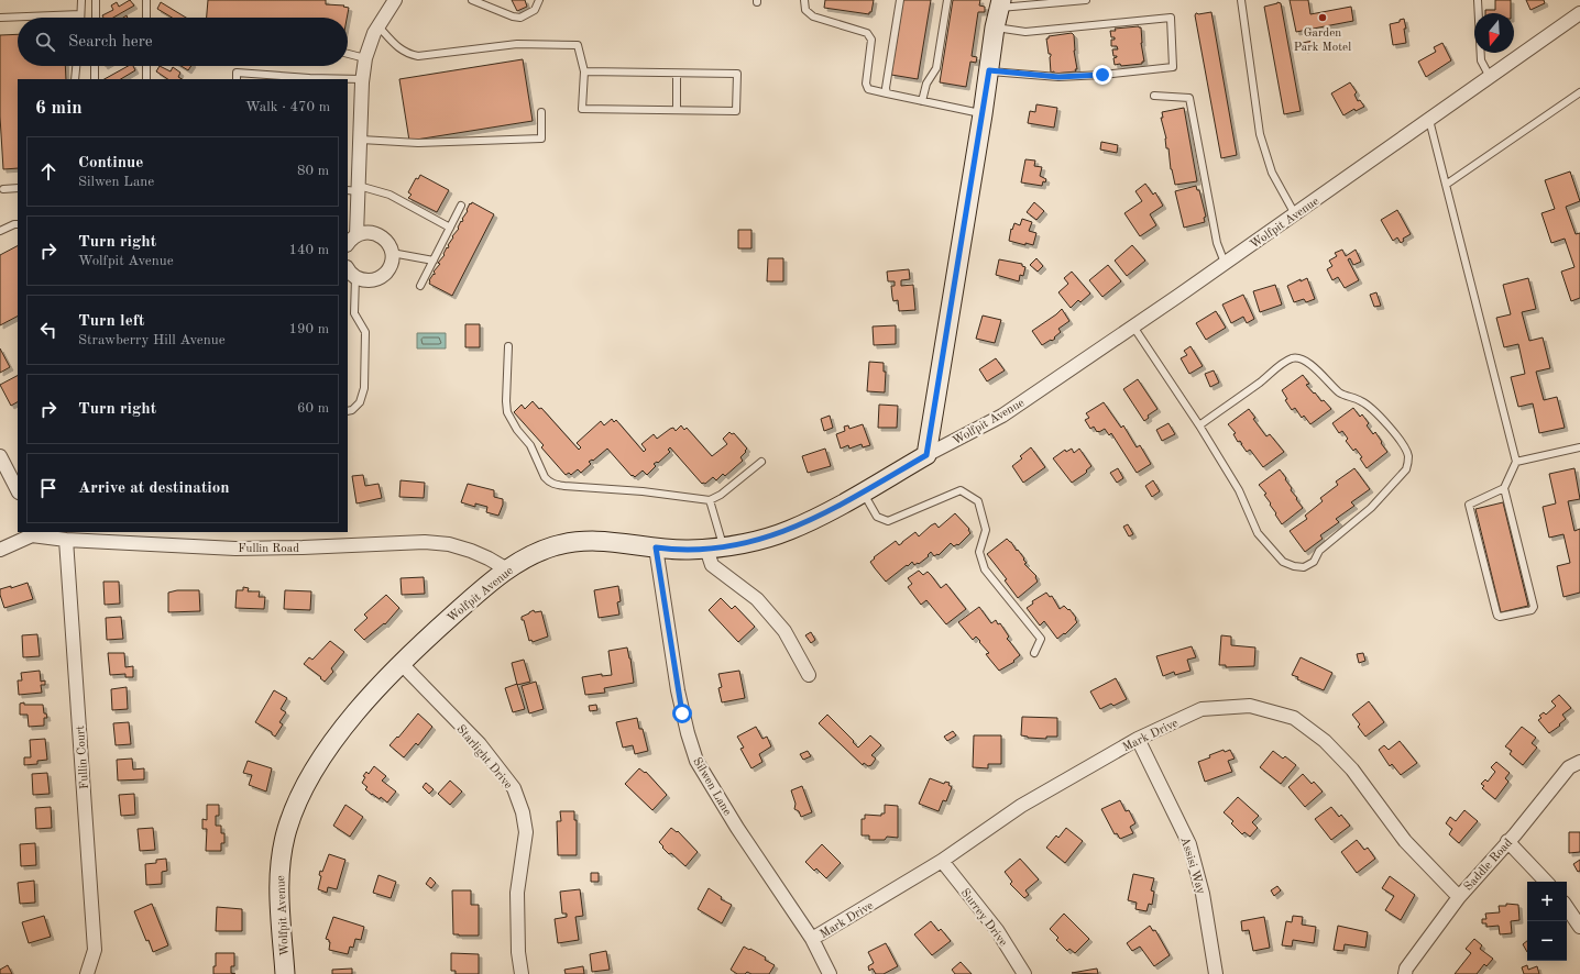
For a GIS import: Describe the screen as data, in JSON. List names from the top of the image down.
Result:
{
  "streets": {
    "street": [
      "Wolfpit Avenue",
      "Fullin Road",
      "Mark Drive",
      "Starlight Drive",
      "Fullin Court",
      "Silwen Lane",
      "Saddle Road",
      "Assisi Way",
      "Surrey Drive"
    ]
  },
  "crossings": [
    ["Wolfpit Avenue", "Fullin Road"],
    ["Wolfpit Avenue", "Starlight Drive"],
    ["Wolfpit Avenue", "Silwen Lane"],
    ["Fullin Road", "Fullin Court"],
    ["Mark Drive", "Silwen Lane"],
    ["Mark Drive", "Saddle Road"],
    ["Mark Drive", "Assisi Way"],
    ["Mark Drive", "Surrey Drive"]
  ],
  "places": ["Garden Park Motel"],
  "north": "bottom",
  "page": {
    "search": "Search here",
    "heading": ["6 min", "Walk · 470 m"],
    "list": [
      ["Continue", "Silwen Lane", "80 m"],
      ["Turn right", "Wolfpit Avenue", "140 m"],
      ["Turn left", "Strawberry Hill Avenue", "190 m"],
      ["Turn right", "60 m"],
      "Arrive at destination"
    ],
    "map_buttons": ["+", "−"]
  }
}
